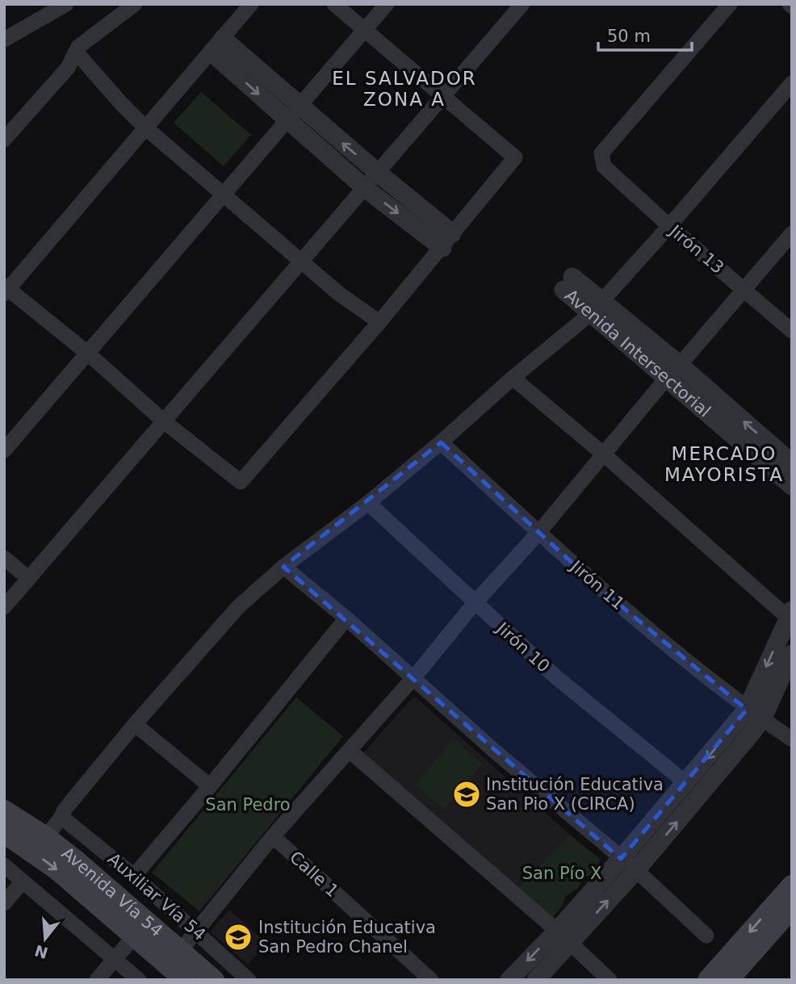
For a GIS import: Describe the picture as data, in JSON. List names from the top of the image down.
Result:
{
  "streets": {
    "main road": ["Avenida Vía 54"],
    "street": [
      "Jirón 13",
      "Avenida Intersectorial",
      "Jirón 11",
      "Jirón 10",
      "Calle 1",
      "Auxiliar Vía 54"
    ]
  },
  "districts": ["EL SALVADOR ZONA A", "MERCADO MAYORISTA"],
  "parks": ["San Pedro", "San Pío X"],
  "places": {
    "school or university": ["Institución Educativa San Pio X (CIRCA)", "Institución Educativa San Pedro Chanel"]
  },
  "scale_bar": "50 m",
  "north": "bottom"
}
